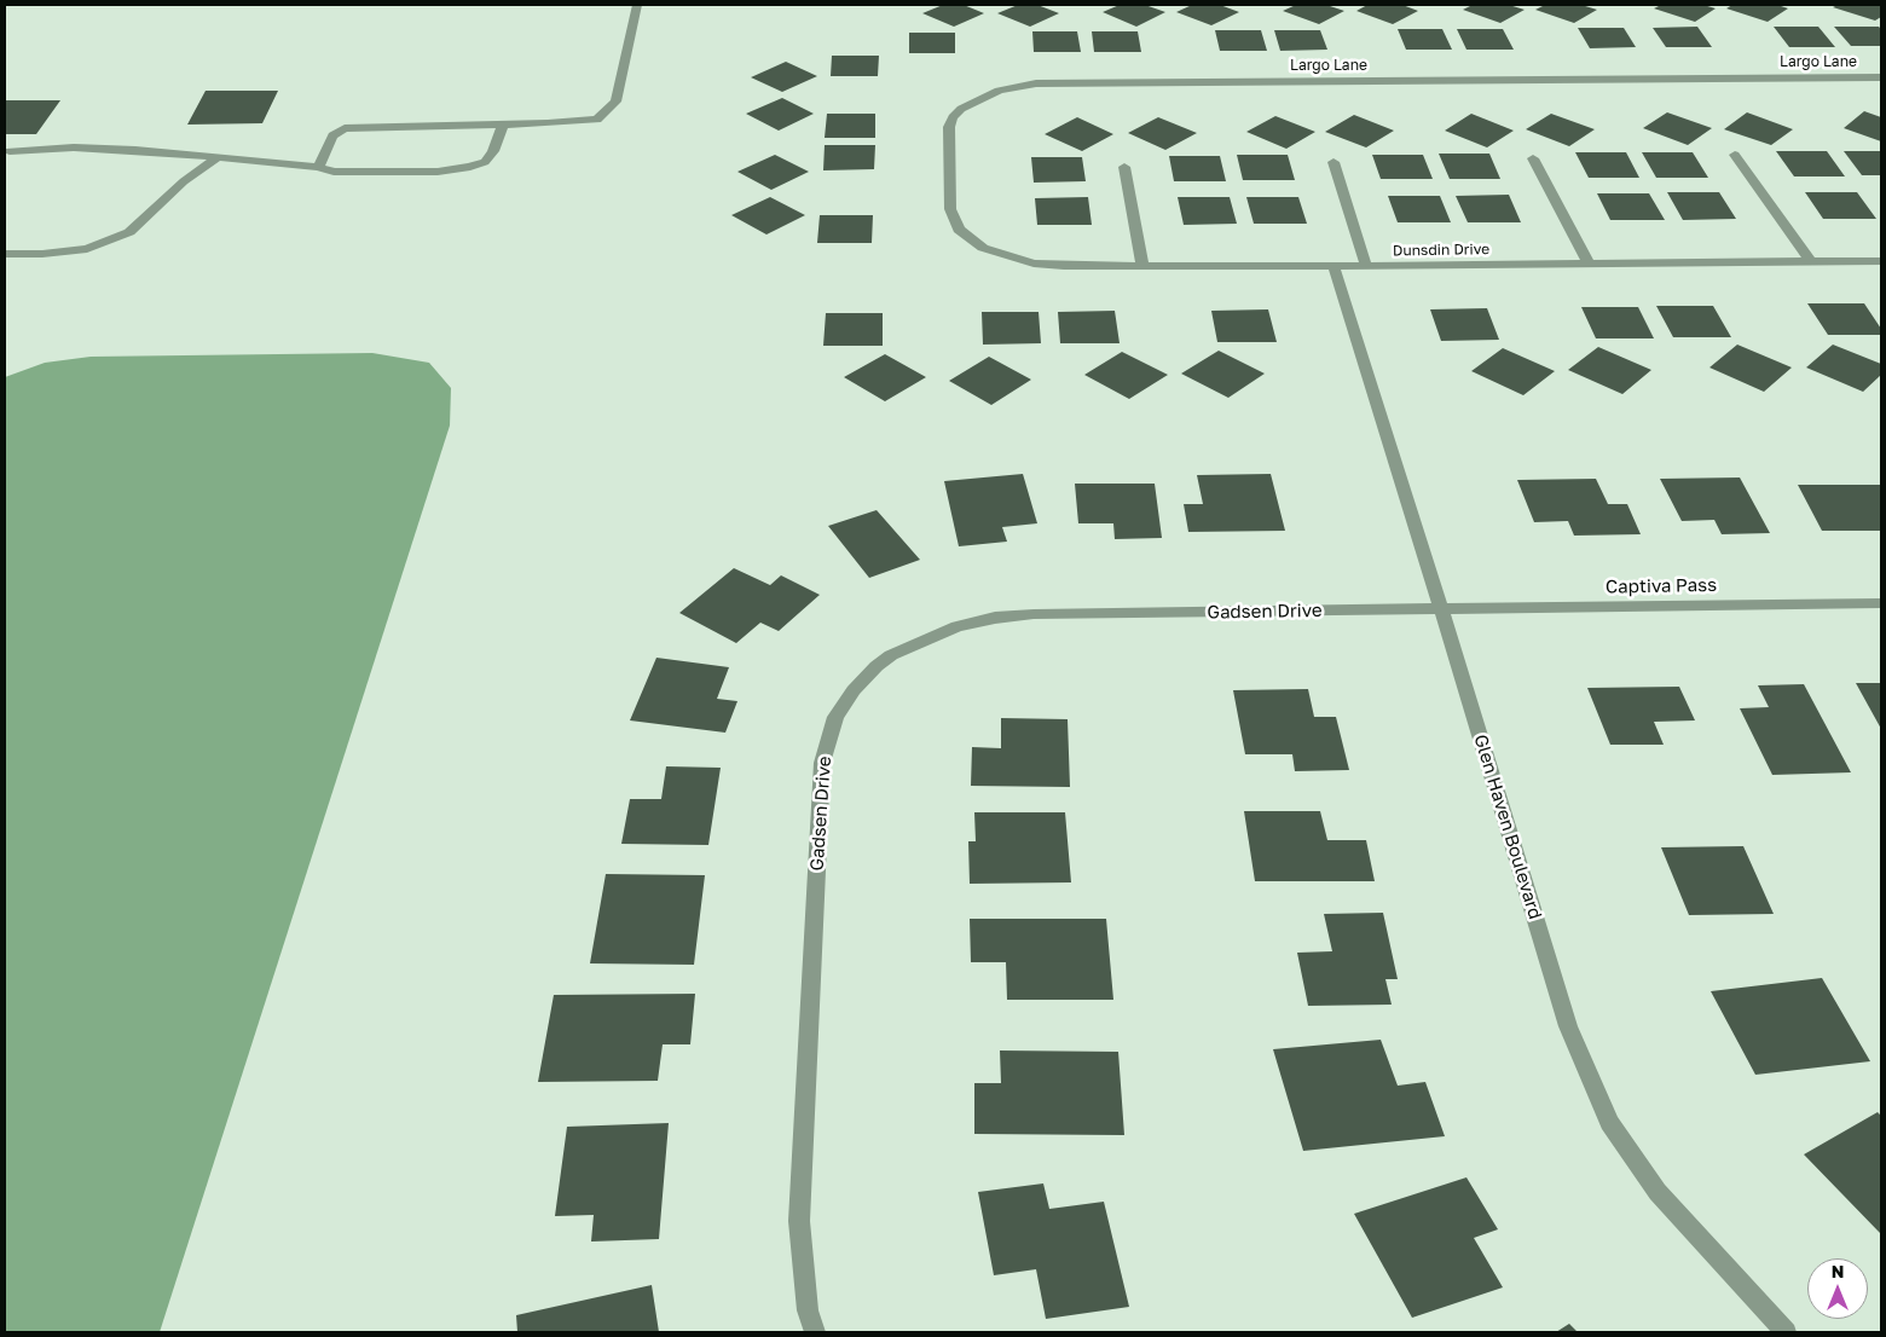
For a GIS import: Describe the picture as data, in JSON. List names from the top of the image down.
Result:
{
  "streets": {
    "street": [
      "Largo Lane",
      "Dunsdin Drive",
      "Captiva Pass",
      "Gadsen Drive",
      "Glen Haven Boulevard"
    ]
  },
  "crossings": [
    ["Largo Lane", "Dunsdin Drive"],
    ["Dunsdin Drive", "Glen Haven Boulevard"],
    ["Captiva Pass", "Gadsen Drive"],
    ["Captiva Pass", "Glen Haven Boulevard"],
    ["Gadsen Drive", "Glen Haven Boulevard"]
  ],
  "north": "top"
}
